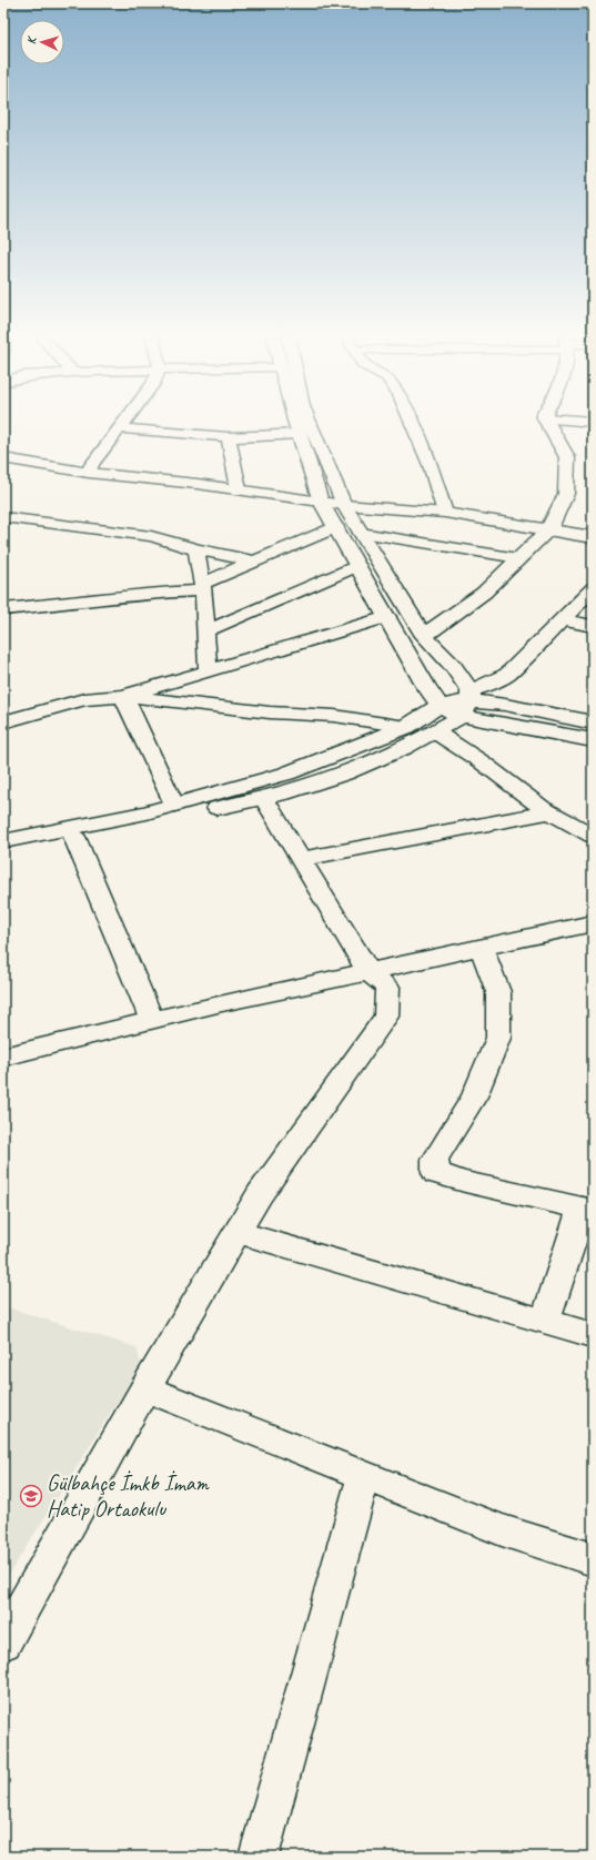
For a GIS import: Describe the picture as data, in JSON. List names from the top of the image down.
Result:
{
  "places": {
    "school or university": ["Gülbahçe İmkb İmam Hatip Ortaokulu"]
  },
  "north": "left"
}
